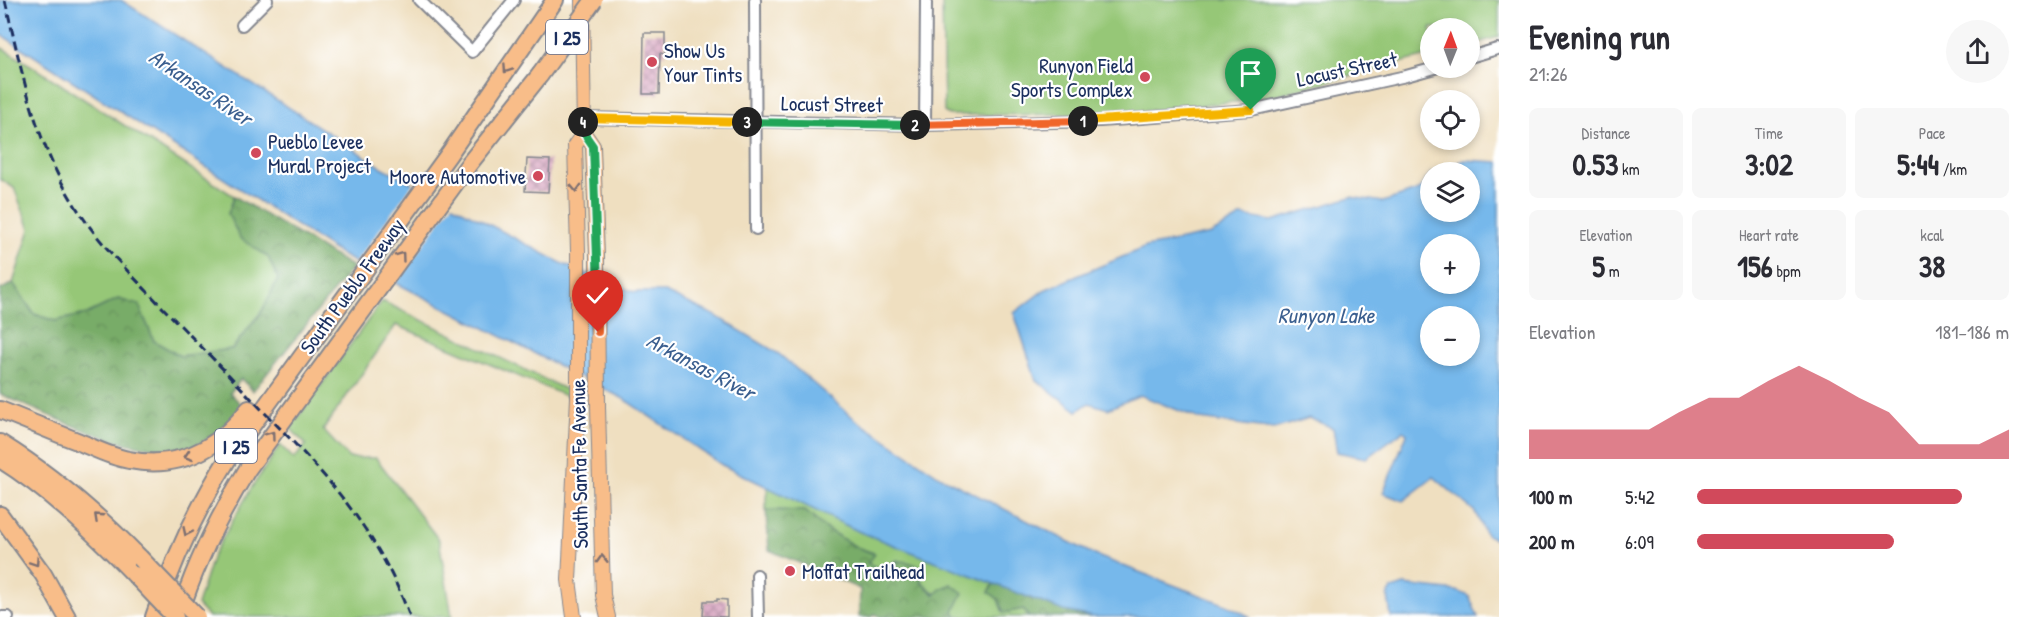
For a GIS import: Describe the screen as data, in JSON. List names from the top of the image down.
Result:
{
  "streets": {
    "highway": ["I 25", "South Pueblo Freeway"],
    "main road": ["South Santa Fe Avenue"],
    "street": ["Locust Street"]
  },
  "crossings": [
    ["Locust Street", "South Santa Fe Avenue"]
  ],
  "water": ["Arkansas River", "Runyon Lake"],
  "places": [
    "Show Us Your Tints",
    "Runyon Field Sports Complex",
    "Pueblo Levee Mural Project",
    "Moore Automotive",
    "Moffat Trailhead"
  ],
  "north": "top",
  "page": {
    "heading": ["Evening run", "21:26"],
    "map_buttons": ["+", "−"],
    "stats": [
      ["Distance", "0.53 km"],
      ["Time", "3:02"],
      ["Pace", "5:44 /km"],
      ["Elevation", "5 m"],
      ["Heart rate", "156 bpm"],
      ["kcal", "38"]
    ],
    "pins": [
      "1",
      "3",
      "4",
      "2"
    ],
    "chart": ["Elevation", "181–186 m"],
    "list": [
      {
        "name": "100 m",
        "note": "5:42"
      },
      {
        "name": "200 m",
        "note": "6:09"
      }
    ]
  }
}
